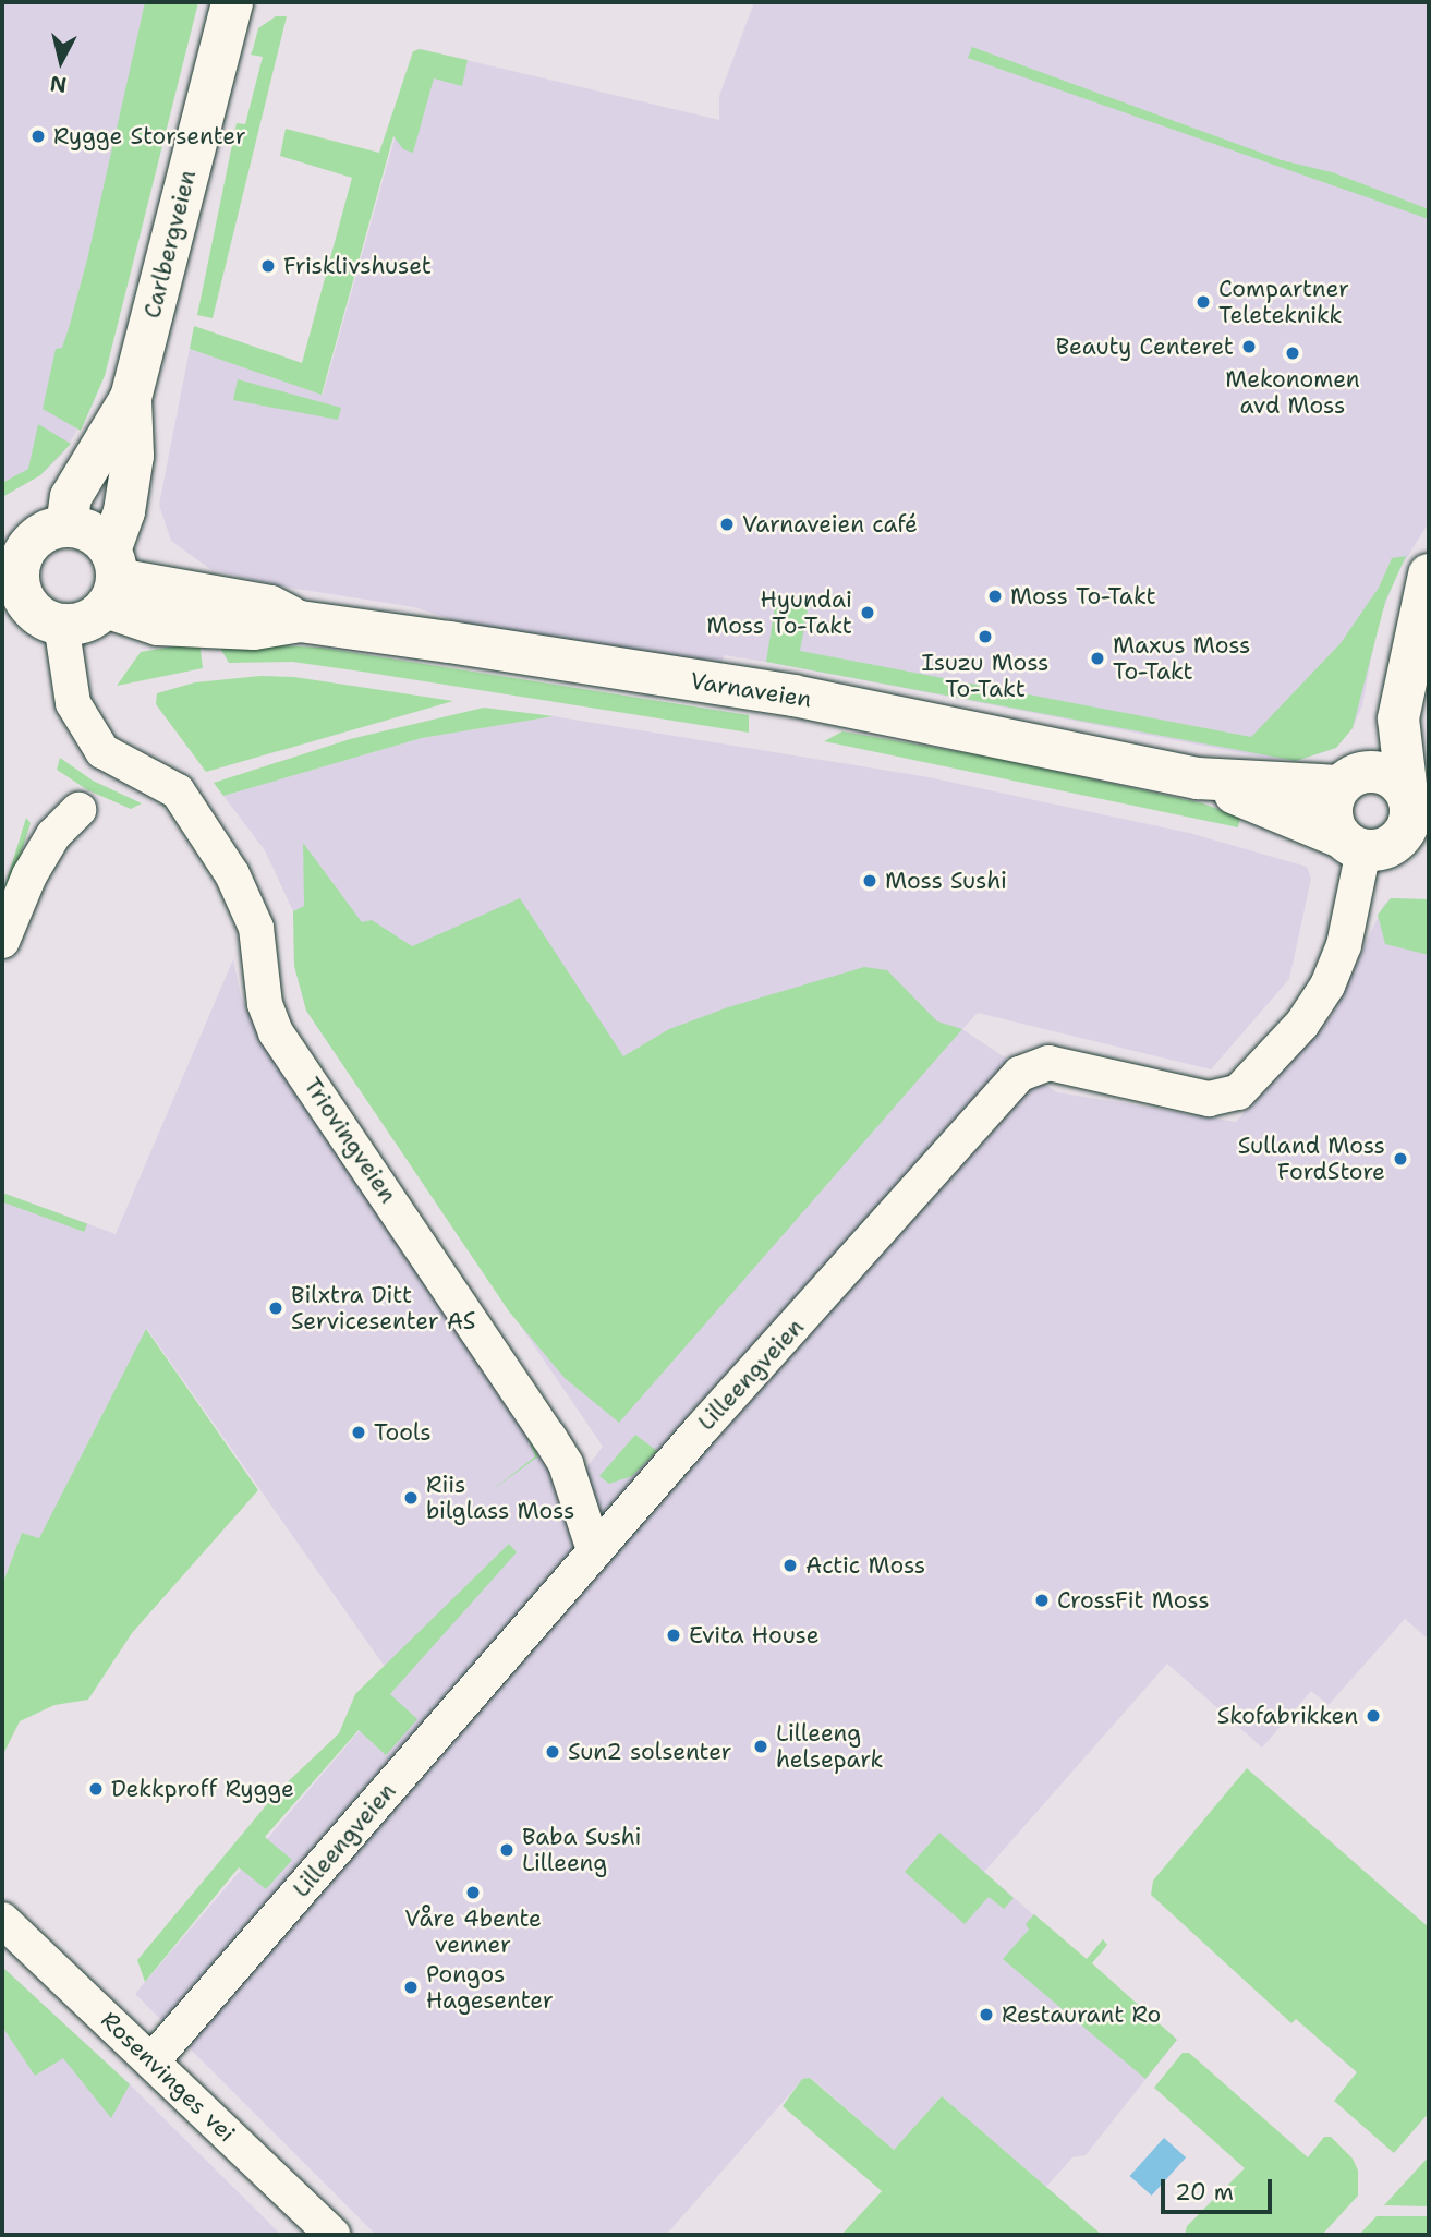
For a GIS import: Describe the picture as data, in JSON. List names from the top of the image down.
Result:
{
  "streets": {
    "street": [
      "Carlbergveien",
      "Varnaveien",
      "Triovingveien",
      "Lilleengveien",
      "Rosenvinges vei"
    ]
  },
  "crossings": [
    ["Carlbergveien", "Varnaveien"],
    ["Carlbergveien", "Triovingveien"],
    ["Varnaveien", "Triovingveien"],
    ["Varnaveien", "Lilleengveien"],
    ["Triovingveien", "Lilleengveien"],
    ["Lilleengveien", "Rosenvinges vei"]
  ],
  "places": [
    "Rygge Storsenter",
    "Frisklivshuset",
    "Compartner Teleteknikk",
    "Beauty Centeret",
    "Mekonomen avd Moss",
    "Varnaveien café",
    "Moss To-Takt",
    "Hyundai Moss To-Takt",
    "Isuzu Moss To-Takt",
    "Maxus Moss To-Takt",
    "Moss Sushi",
    "Sulland Moss FordStore",
    "Bilxtra Ditt Servicesenter AS",
    "Tools",
    "Riis bilglass Moss",
    "Actic Moss",
    "CrossFit Moss",
    "Evita House",
    "Skofabrikken",
    "Lilleeng helsepark",
    "Sun2 solsenter",
    "Dekkproff Rygge",
    "Baba Sushi Lilleeng",
    "Våre 4bente venner",
    "Pongos Hagesenter",
    "Restaurant Ro"
  ],
  "scale_bar": "20 m",
  "north": "bottom"
}
